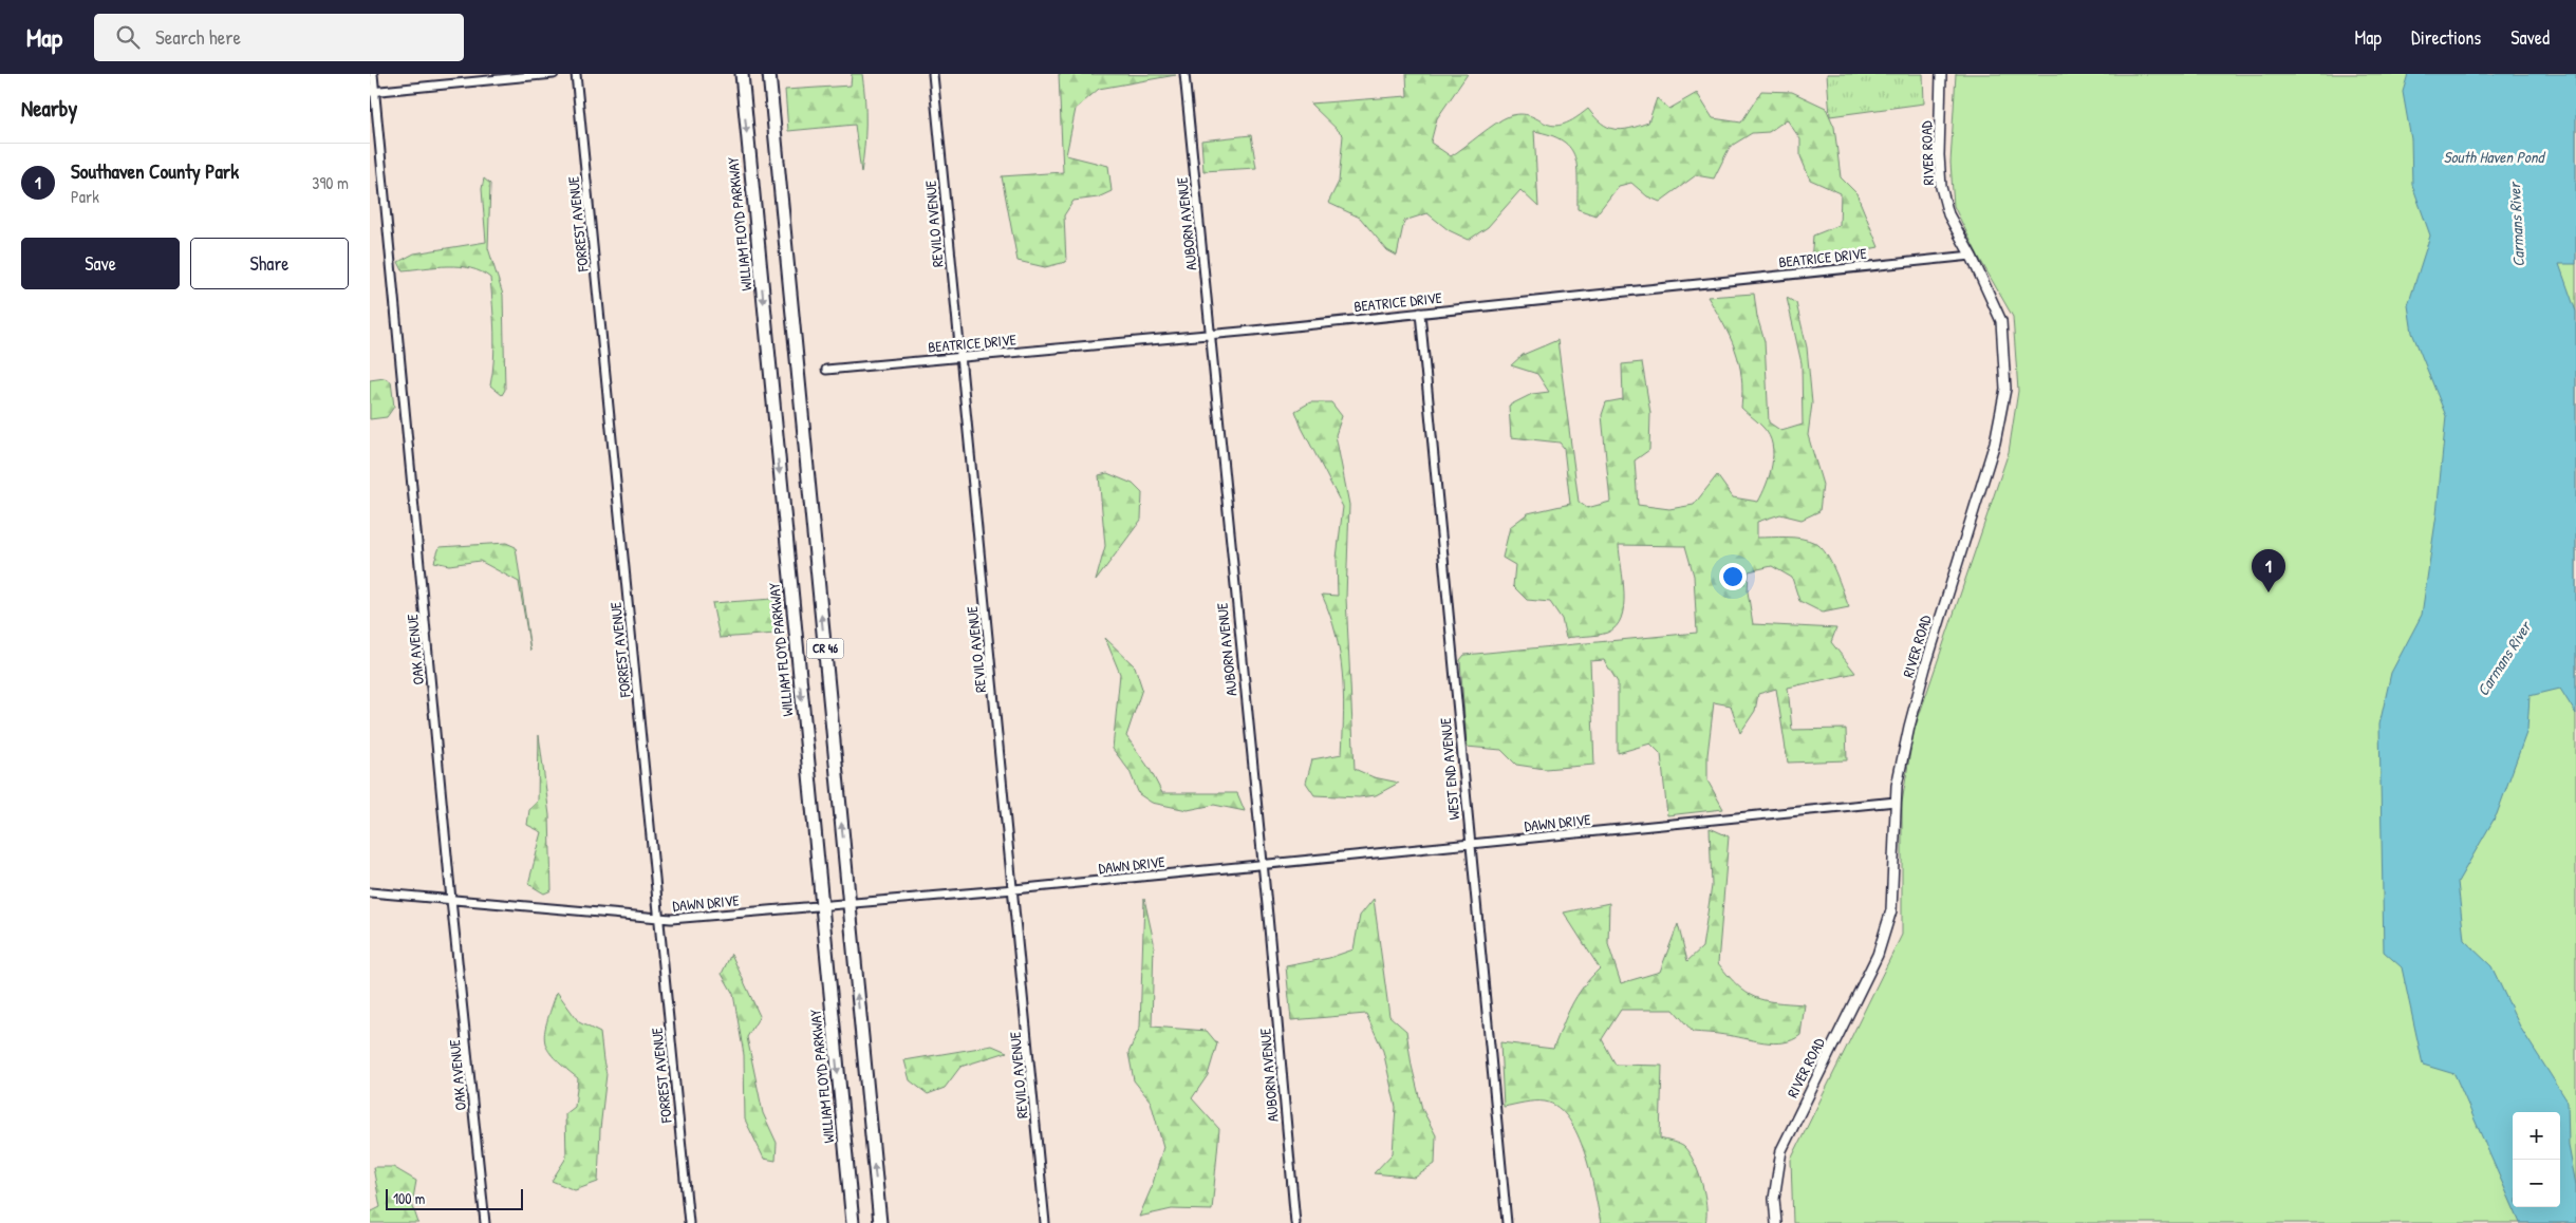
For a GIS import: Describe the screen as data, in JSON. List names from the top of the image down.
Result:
{
  "streets": {
    "highway": ["WILLIAM FLOYD PARKWAY", "CR 46"],
    "street": [
      "RIVER ROAD",
      "FORREST AVENUE",
      "REVILO AVENUE",
      "AUBORN AVENUE",
      "BEATRICE DRIVE",
      "OAK AVENUE",
      "WEST END AVENUE",
      "DAWN DRIVE"
    ]
  },
  "crossings": [
    ["RIVER ROAD", "BEATRICE DRIVE"],
    ["RIVER ROAD", "DAWN DRIVE"],
    ["FORREST AVENUE", "DAWN DRIVE"],
    ["WILLIAM FLOYD PARKWAY", "DAWN DRIVE"],
    ["REVILO AVENUE", "BEATRICE DRIVE"],
    ["REVILO AVENUE", "DAWN DRIVE"],
    ["AUBORN AVENUE", "BEATRICE DRIVE"],
    ["AUBORN AVENUE", "DAWN DRIVE"],
    ["BEATRICE DRIVE", "WEST END AVENUE"],
    ["CR 46", "DAWN DRIVE"],
    ["OAK AVENUE", "DAWN DRIVE"],
    ["WEST END AVENUE", "DAWN DRIVE"]
  ],
  "water": ["South Haven Pond", "Carmans River"],
  "scale_bar": "100 m",
  "page": {
    "header": "Map",
    "search": "Search here",
    "nav": ["Map", "Directions", "Saved"],
    "heading": "Nearby",
    "list": [
      {
        "mark": "1",
        "name": "Southaven County Park",
        "note": "Park",
        "value": "390 m"
      }
    ],
    "buttons": ["Save", "Share"],
    "pins": "1",
    "map_buttons": ["+", "−"],
    "scale": "100 m"
  }
}
